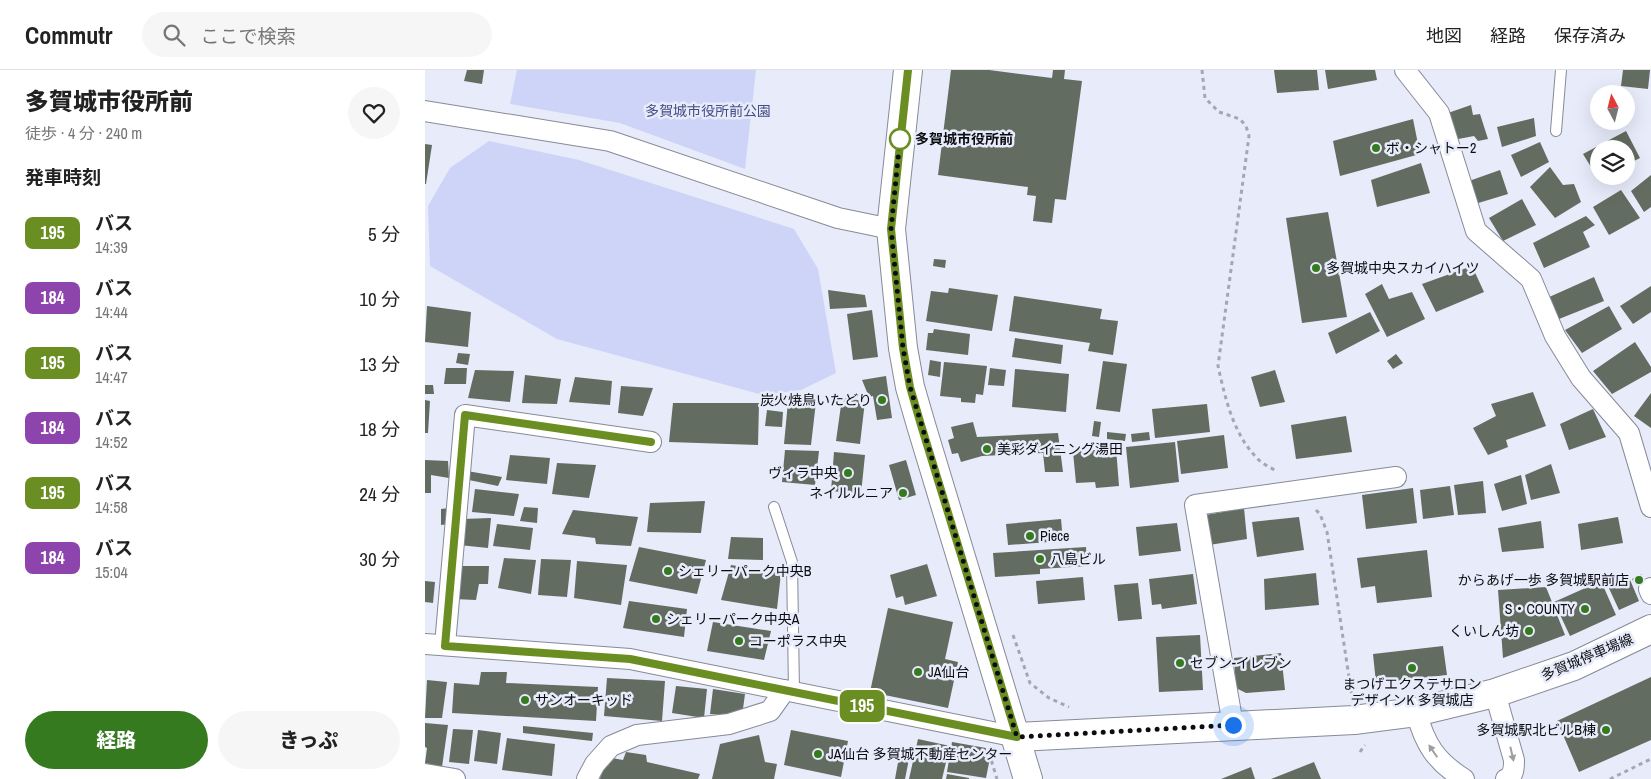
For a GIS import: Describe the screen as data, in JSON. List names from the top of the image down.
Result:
{
  "streets": {
    "street": ["多賀城停車場線"]
  },
  "parks": ["多賀城市役所前公園"],
  "places": [
    "多賀城市役所前",
    "ボ・シャトー2",
    "多賀城中央スカイハイツ",
    "炭火焼鳥いたどり",
    "美彩ダイニング湯田",
    "ヴィラ中央",
    "ネイルルニア",
    "Piece",
    "八島ビル",
    "シェリーパーク中央B",
    "からあげ一歩 多賀城駅前店",
    "S・COUNTY",
    "シェリーパーク中央A",
    "くいしん坊",
    "コーポラス中央",
    "セブン-イレブン",
    "まつげエクステサロン デザインK 多賀城店",
    "JA仙台",
    "サンオーキッド",
    "多賀城駅北ビルB棟",
    "JA仙台 多賀城不動産センター"
  ],
  "lines": ["bus line 195"],
  "north": "top",
  "page": {
    "header": "Commutr",
    "search": "ここで検索",
    "nav": ["地図", "経路", "保存済み"],
    "heading": [
      ["多賀城市役所前", "徒歩 · 4 分 · 240 m"],
      "発車時刻"
    ],
    "on_map": "195",
    "list": [
      {
        "mark": "195",
        "name": "バス",
        "note": "14:39",
        "value": "5 分"
      },
      {
        "mark": "184",
        "name": "バス",
        "note": "14:44",
        "value": "10 分"
      },
      {
        "mark": "195",
        "name": "バス",
        "note": "14:47",
        "value": "13 分"
      },
      {
        "mark": "184",
        "name": "バス",
        "note": "14:52",
        "value": "18 分"
      },
      {
        "mark": "195",
        "name": "バス",
        "note": "14:58",
        "value": "24 分"
      },
      {
        "mark": "184",
        "name": "バス",
        "note": "15:04",
        "value": "30 分"
      }
    ],
    "buttons": ["経路", "きっぷ"]
  }
}
